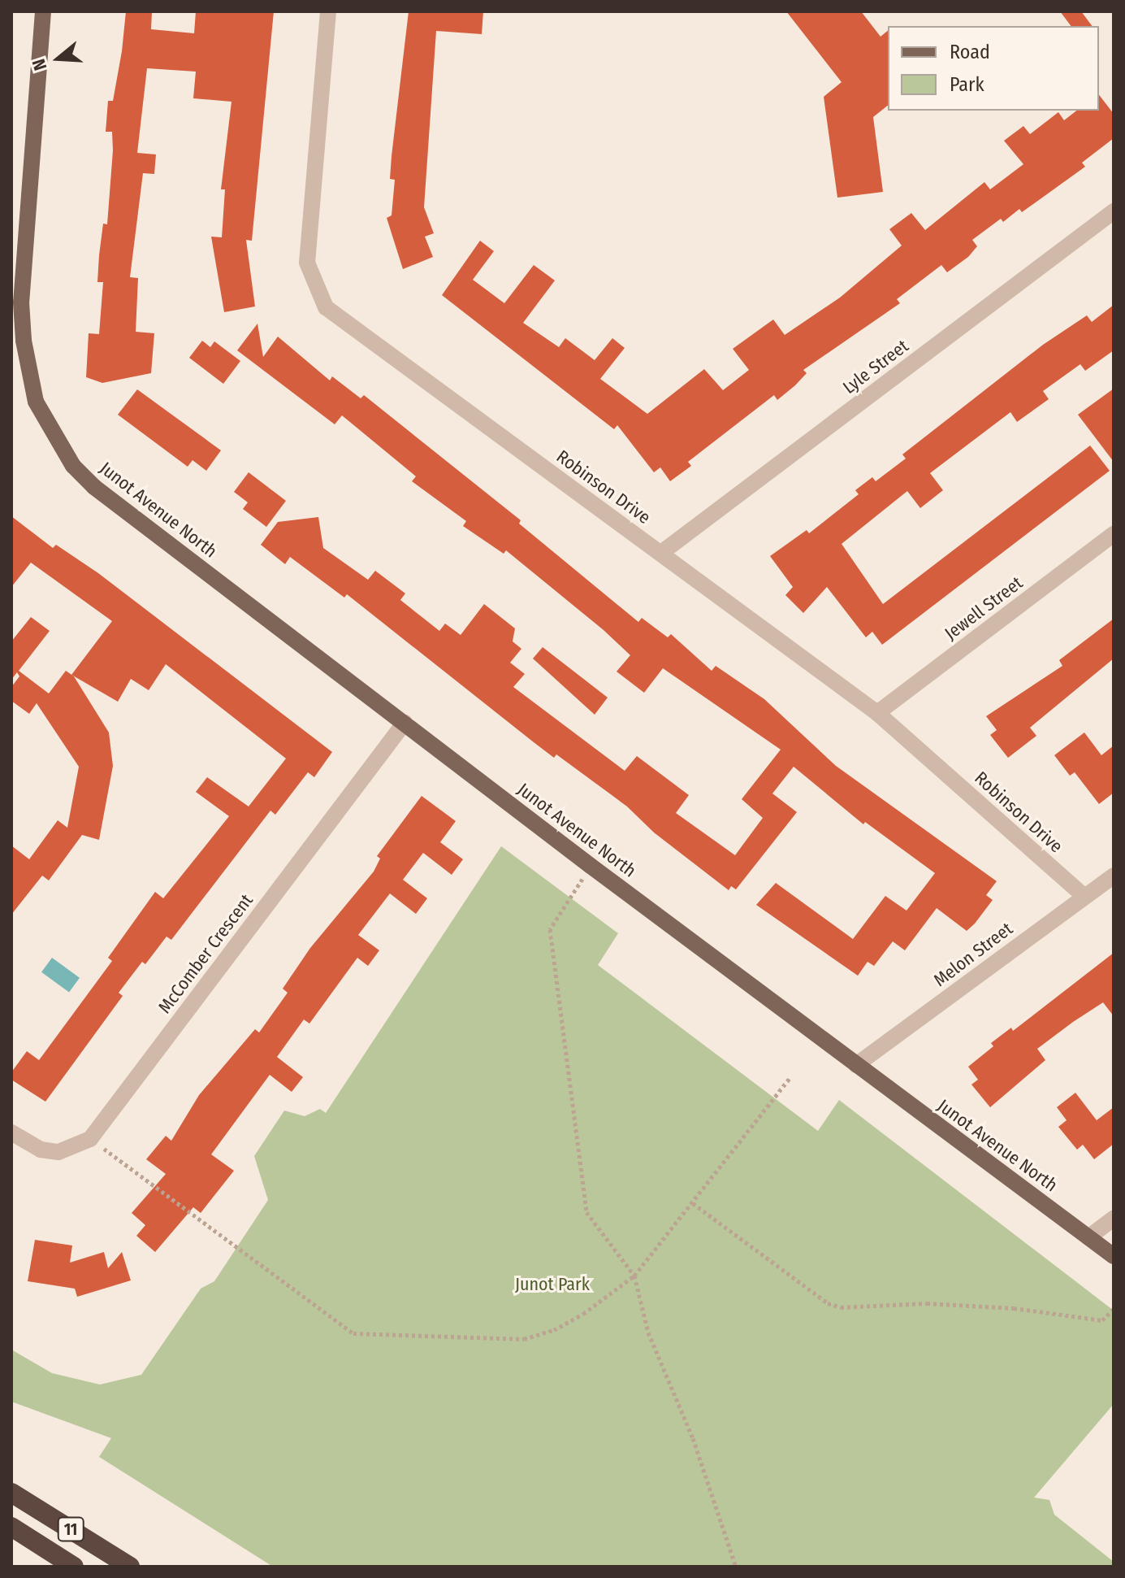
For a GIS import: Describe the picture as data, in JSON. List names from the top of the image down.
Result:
{
  "streets": {
    "highway": ["11"],
    "main road": ["Junot Avenue North"],
    "street": [
      "Lyle Street",
      "Robinson Drive",
      "Jewell Street",
      "McComber Crescent",
      "Melon Street"
    ]
  },
  "crossings": [
    ["Lyle Street", "Robinson Drive"],
    ["Robinson Drive", "Jewell Street"],
    ["Robinson Drive", "Melon Street"],
    ["Junot Avenue North", "McComber Crescent"],
    ["Junot Avenue North", "Melon Street"]
  ],
  "parks": ["Junot Park"],
  "legend": ["Road", "Park"],
  "north": "left"
}
